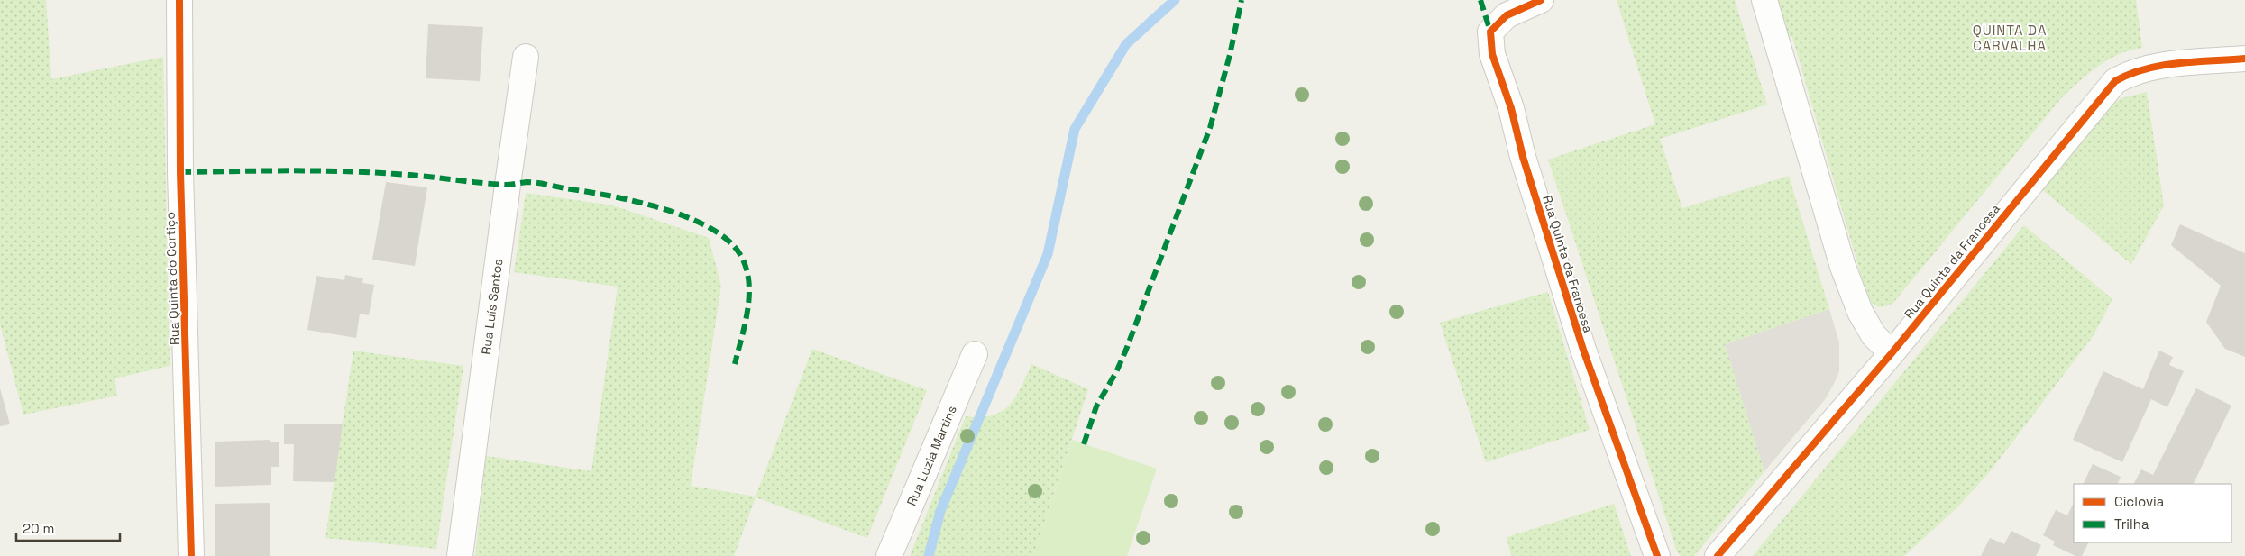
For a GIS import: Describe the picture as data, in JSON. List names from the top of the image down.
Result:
{
  "streets": {
    "street": [
      "Rua Quinta da Francesa",
      "Rua Quinta do Cortiço",
      "Rua Luís Santos",
      "Rua Luzia Martins"
    ]
  },
  "districts": ["QUINTA DA CARVALHA"],
  "legend": ["Ciclovia", "Trilha"],
  "scale_bar": "20 m"
}
